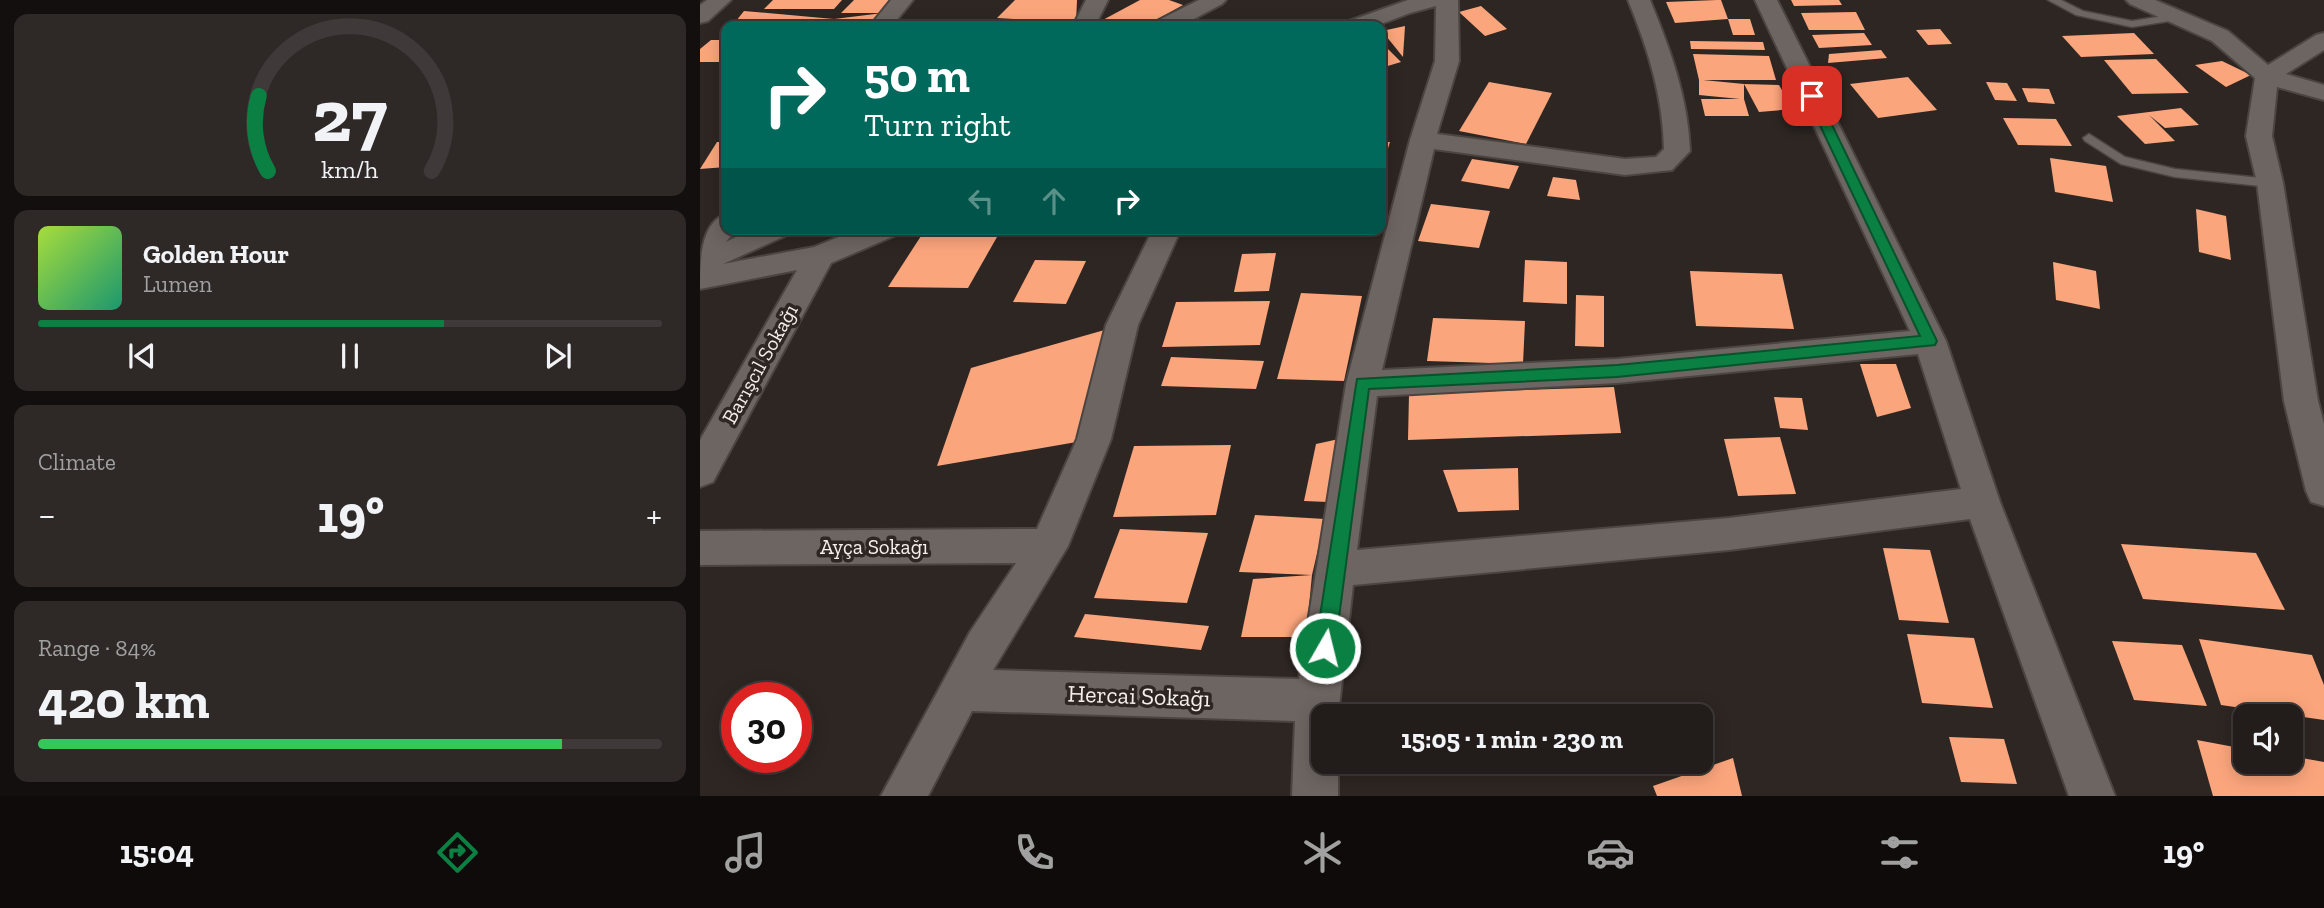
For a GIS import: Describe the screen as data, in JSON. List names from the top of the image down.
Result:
{
  "streets": {
    "street": ["Barışcıl Sokağı", "Ayça Sokağı", "Hercai Sokağı"]
  },
  "page": {
    "turn": ["50 m", "Turn right"],
    "song": ["Golden Hour", "Lumen"],
    "tile": [
      "Climate",
      ["Range · 84%", "420 km"]
    ],
    "heat": ["−", "19°", "+"],
    "limit": "30",
    "trip": "15:05 · 1 min · 230 m",
    "tabs": ["15:04", "19°"],
    "gauge": ["27", "km/h"]
  }
}
